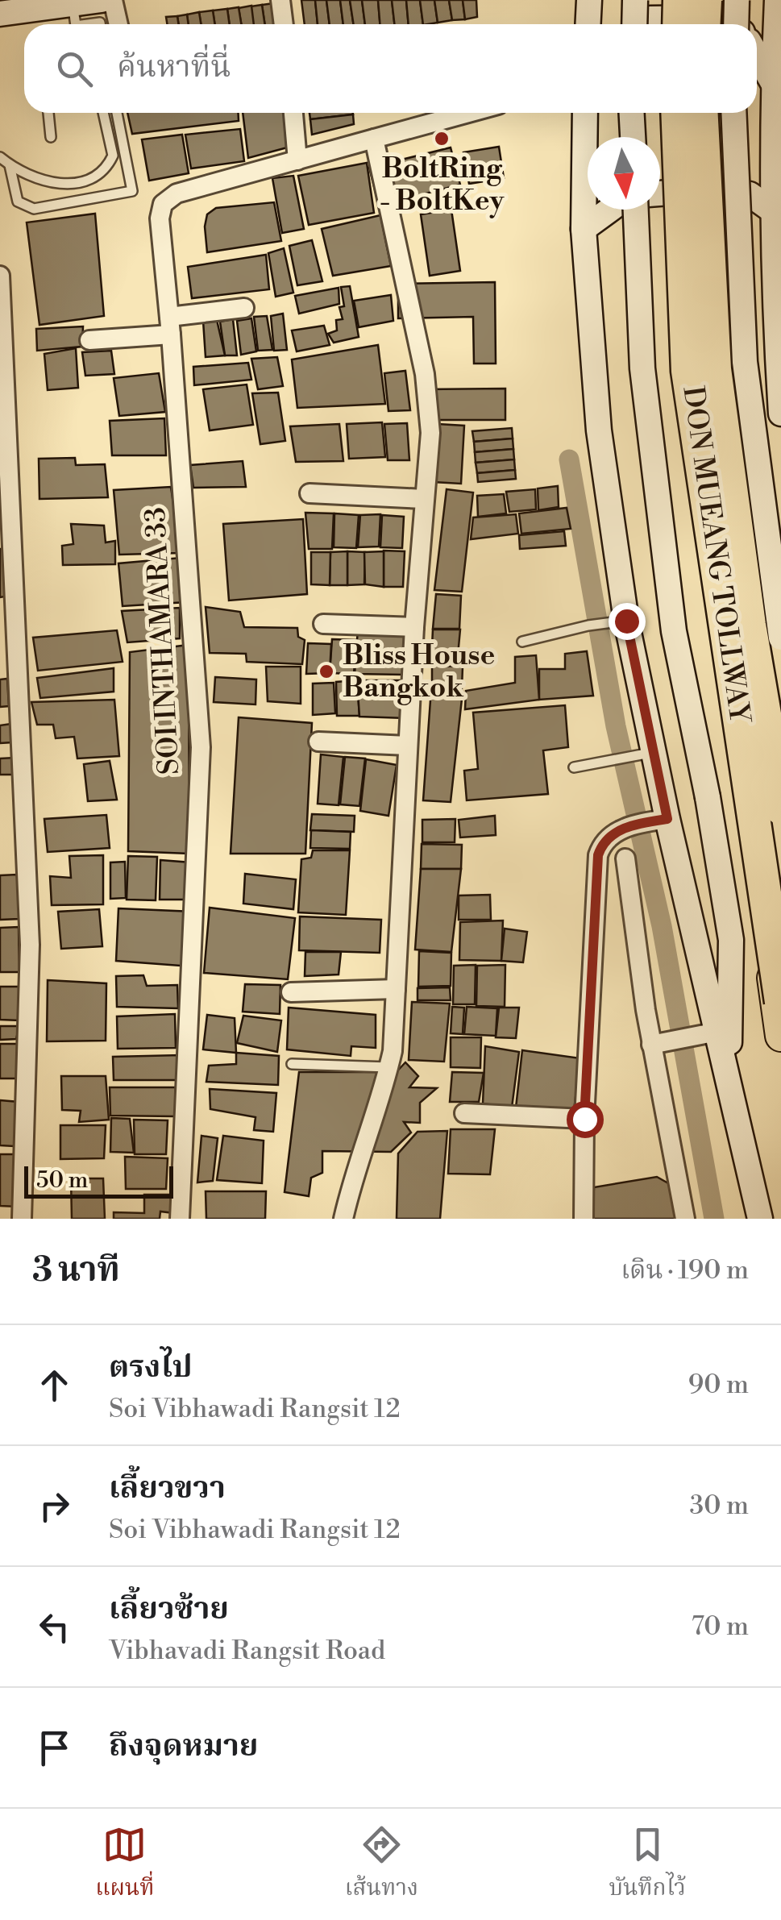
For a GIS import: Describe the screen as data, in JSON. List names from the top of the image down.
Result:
{
  "streets": {
    "highway": ["DON MUEANG TOLLWAY"],
    "street": ["SOI INTHAMARA 33"]
  },
  "places": ["BoltRing - BoltKey", "Bliss House Bangkok"],
  "scale_bar": "50 m",
  "north": "bottom",
  "page": {
    "search": "ค้นหาที่นี่",
    "scale": "50 m",
    "heading": ["3 นาที", "เดิน · 190 m"],
    "list": [
      ["ตรงไป", "Soi Vibhawadi Rangsit 12", "90 m"],
      ["เลี้ยวขวา", "Soi Vibhawadi Rangsit 12", "30 m"],
      ["เลี้ยวซ้าย", "Vibhavadi Rangsit Road", "70 m"],
      "ถึงจุดหมาย"
    ],
    "nav": ["แผนที่", "เส้นทาง", "บันทึกไว้"]
  }
}
